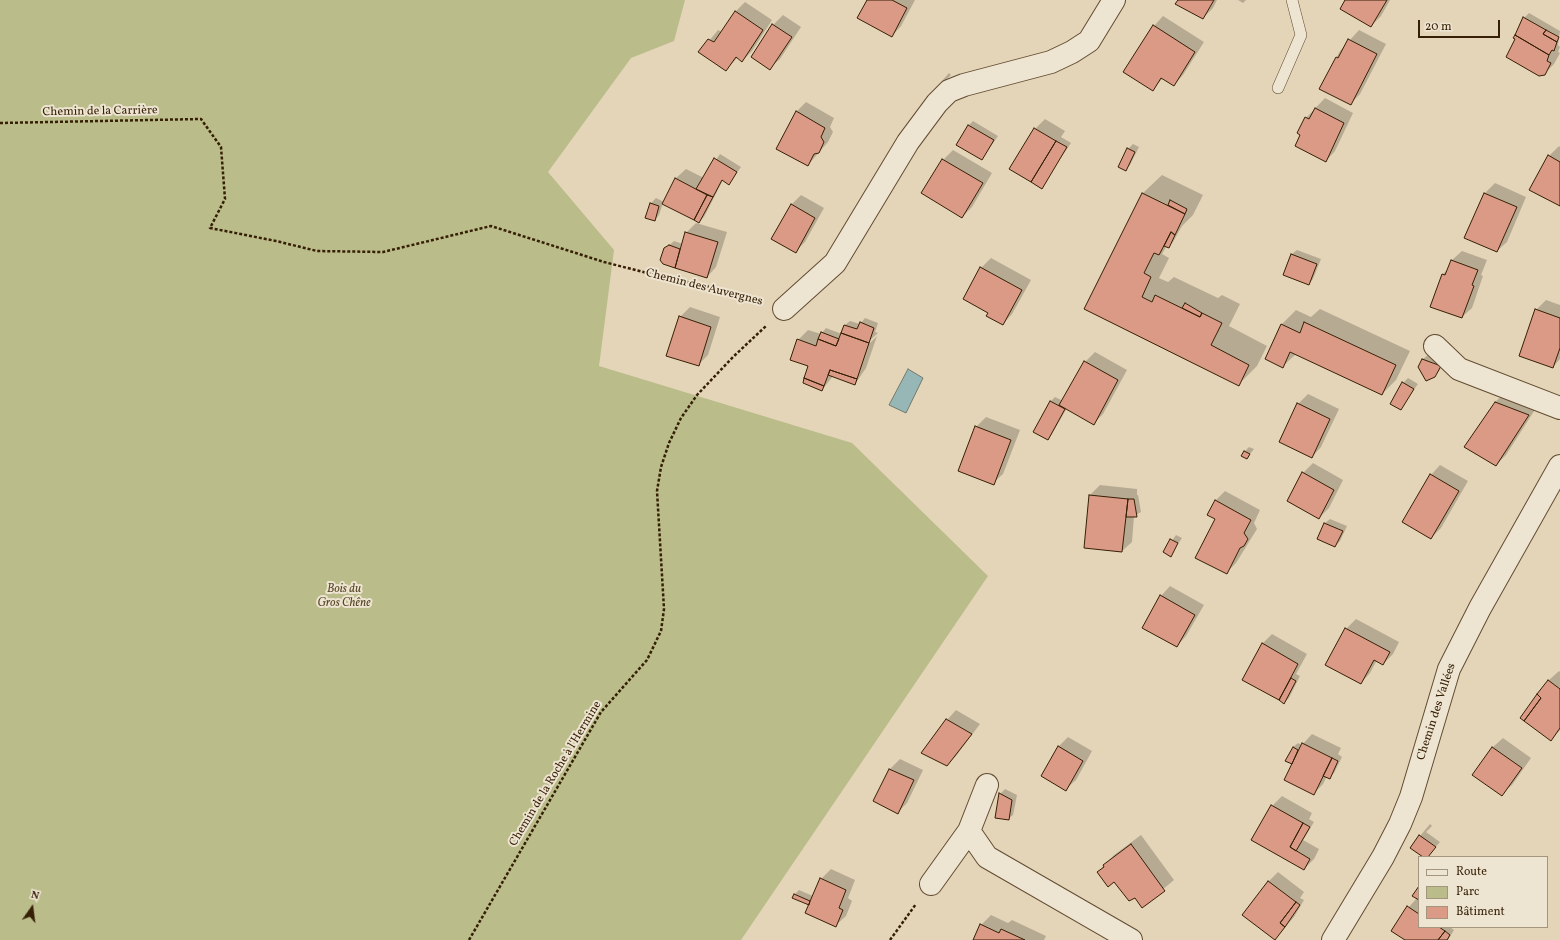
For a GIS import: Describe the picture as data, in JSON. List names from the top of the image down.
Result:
{
  "streets": {
    "street": ["Chemin des Vallées"],
    "path": ["Chemin de la Carrière", "Chemin des Auvergnes", "Chemin de la Roche à l'Hermine"]
  },
  "crossings": [
    ["Chemin de la Carrière", "Chemin des Auvergnes"],
    ["Chemin des Auvergnes", "Chemin de la Roche à l'Hermine"]
  ],
  "parks": ["Bois du Gros Chêne"],
  "legend": ["Route", "Parc", "Bâtiment"],
  "scale_bar": "20 m",
  "north": "top"
}
